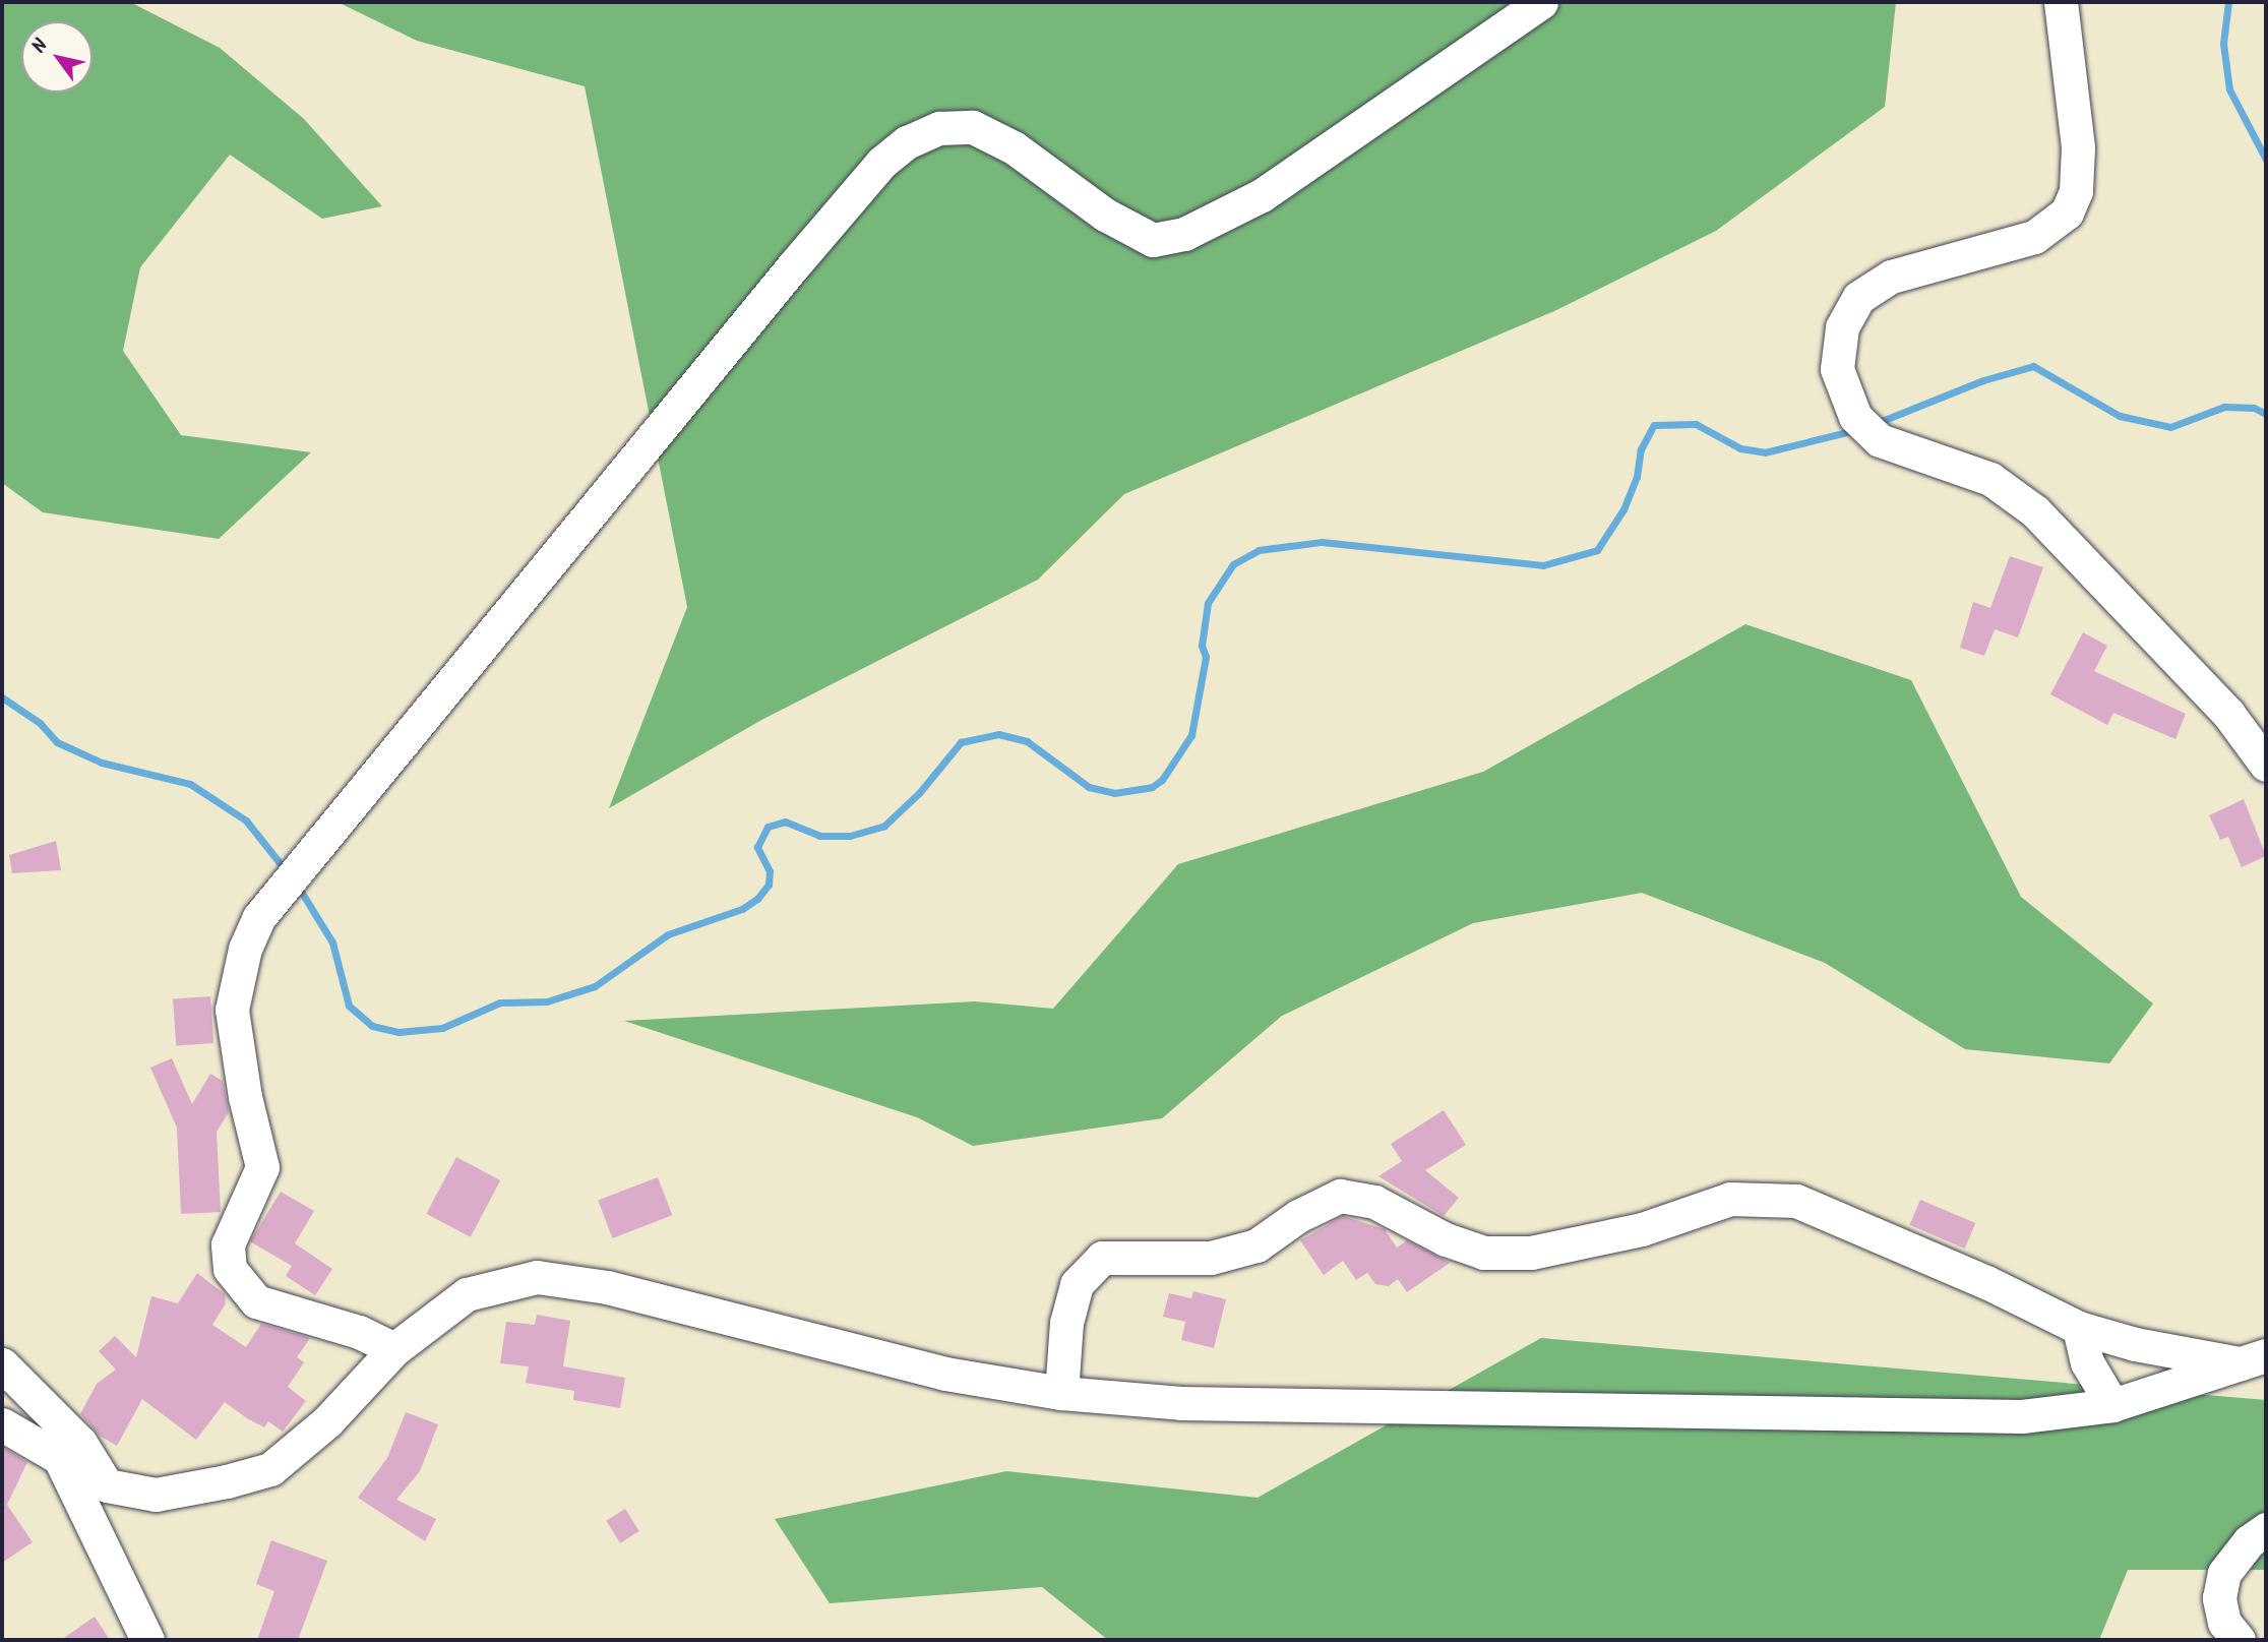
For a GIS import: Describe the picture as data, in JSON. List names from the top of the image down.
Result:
{
  "north": "top left"
}
